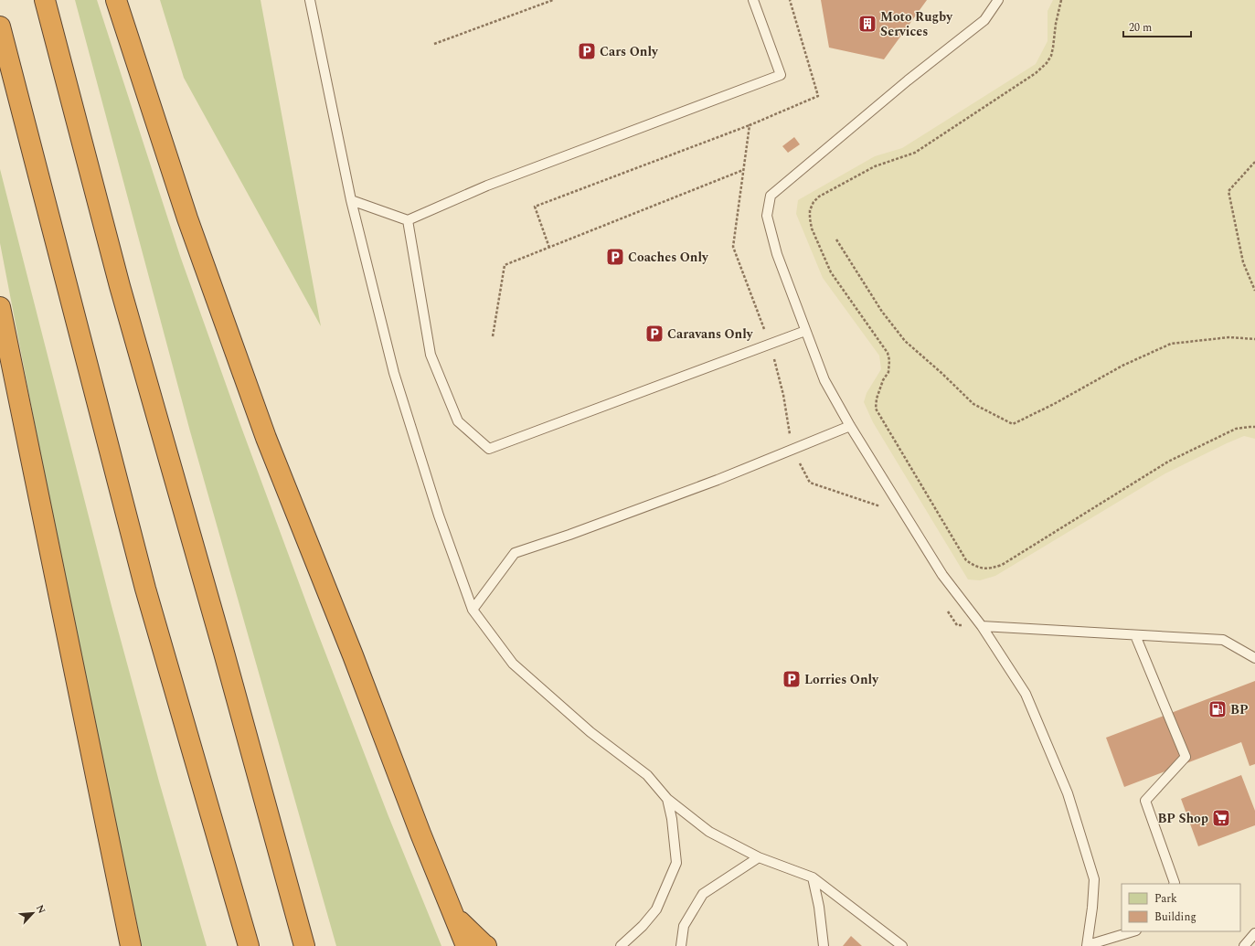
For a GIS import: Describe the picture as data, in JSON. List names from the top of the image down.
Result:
{
  "places": {
    "building": ["Moto Rugby Services"],
    "parking": [
      "Cars Only",
      "Coaches Only",
      "Caravans Only",
      "Lorries Only"
    ],
    "fuel station": ["BP"],
    "supermarket": ["BP Shop"]
  },
  "legend": ["Park", "Building"],
  "scale_bar": "20 m",
  "north": "top right"
}
